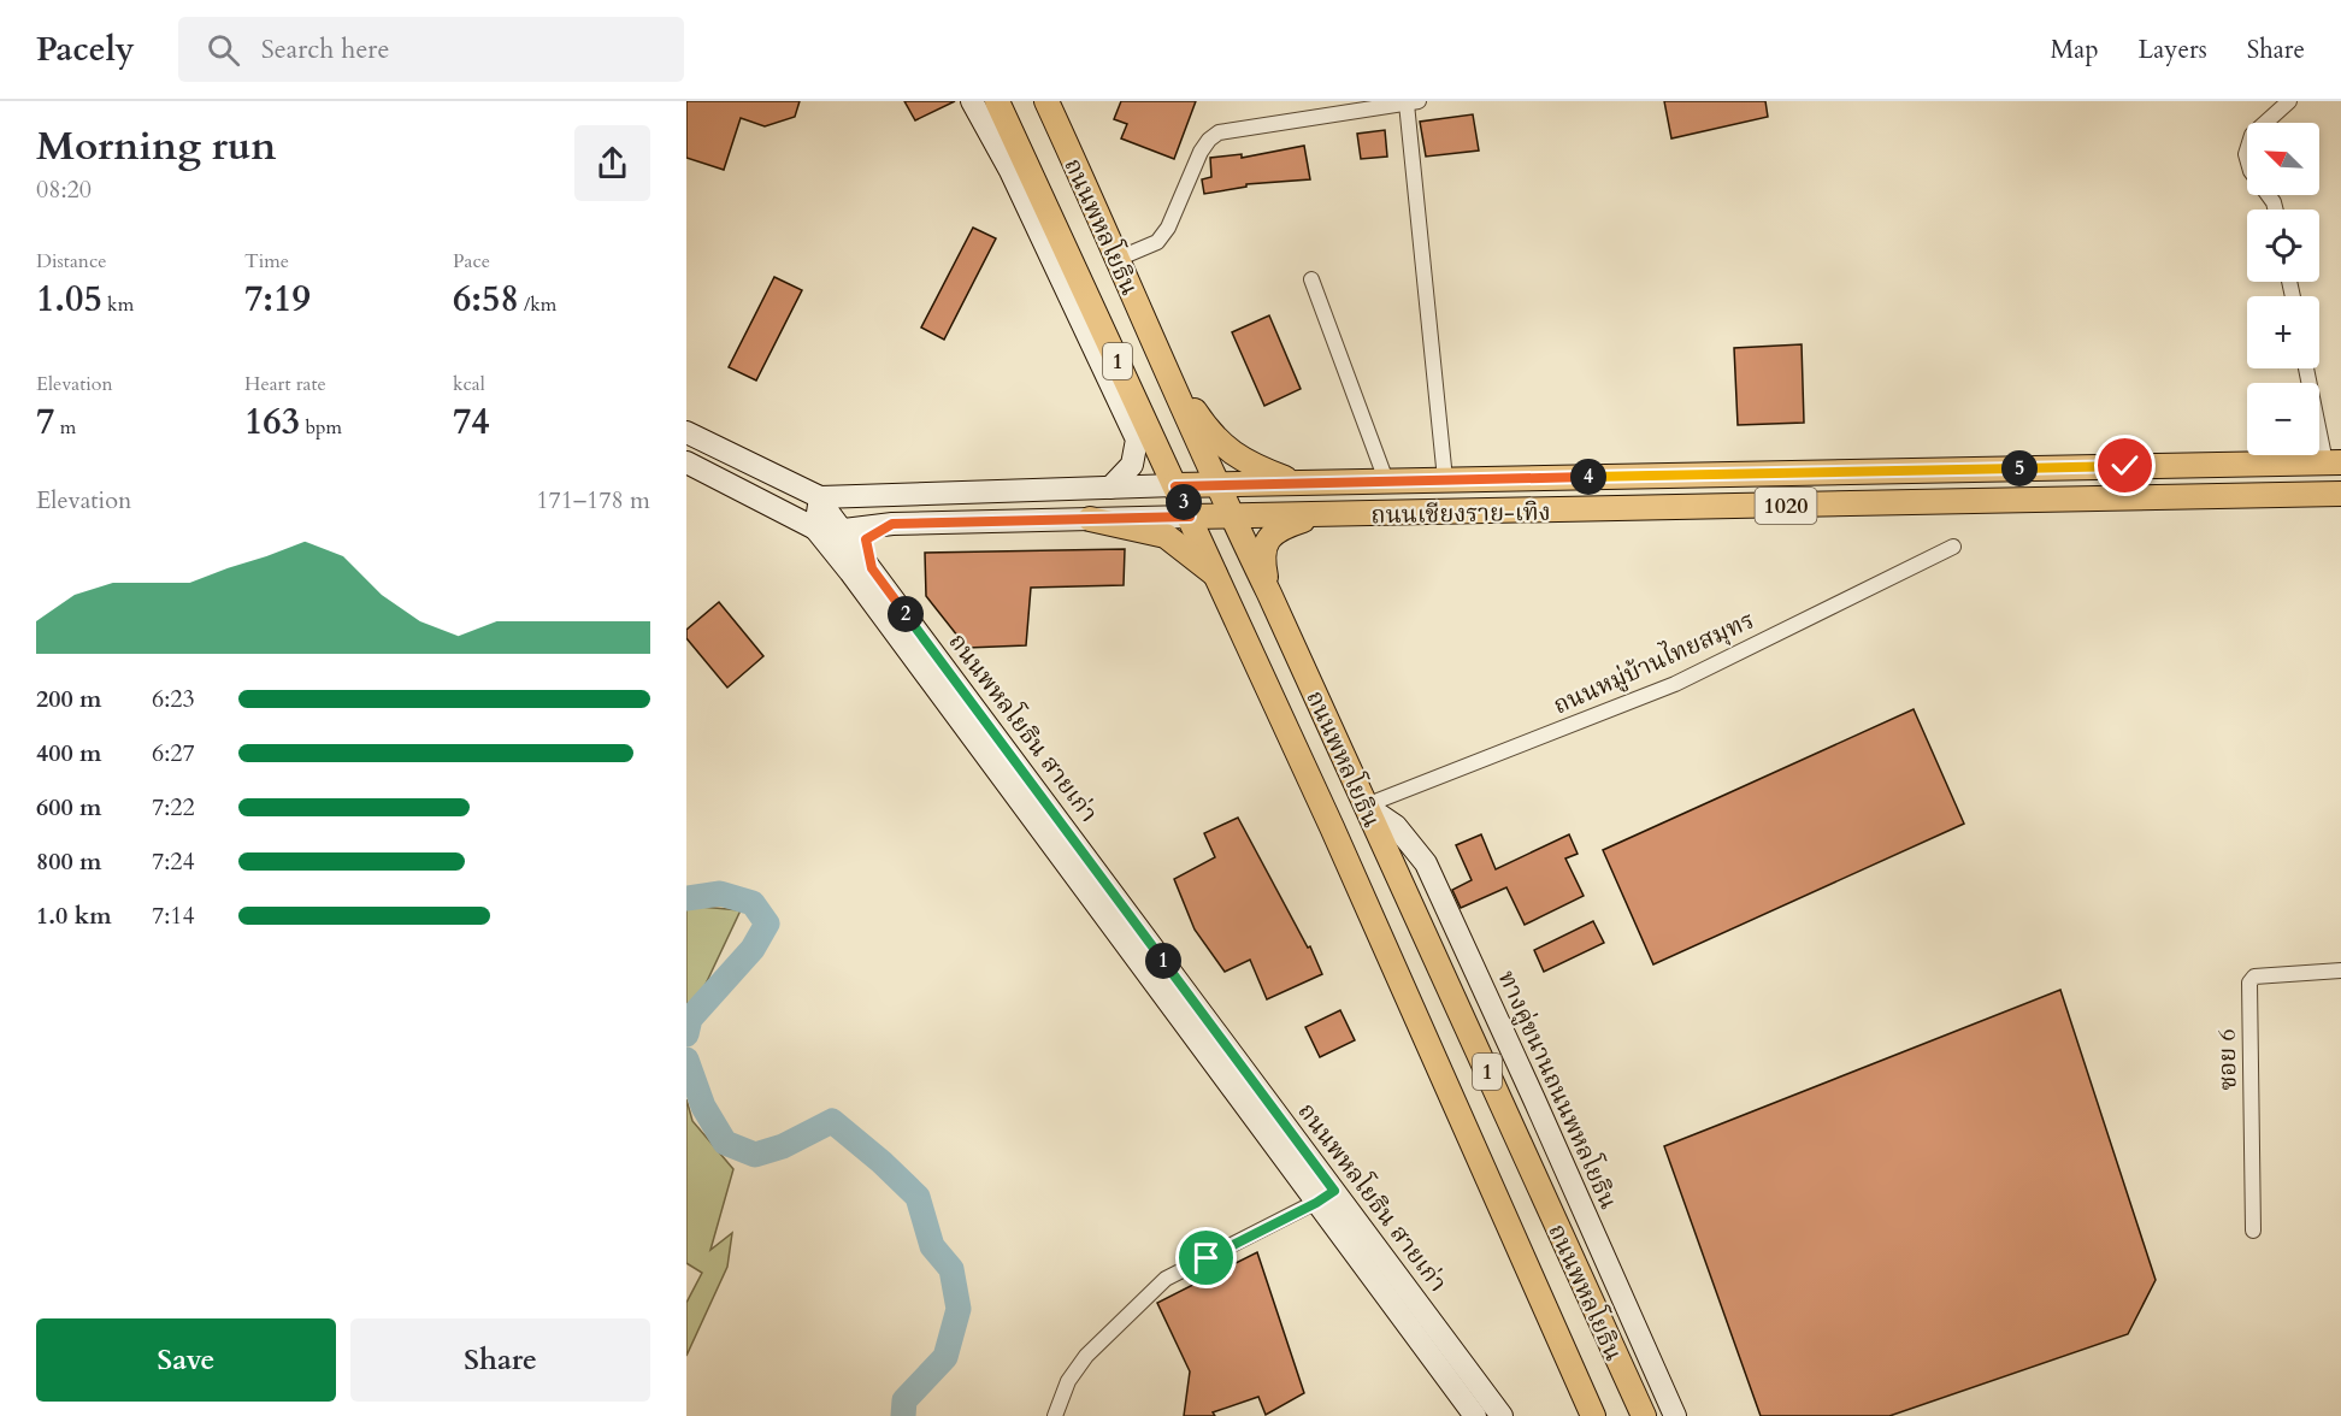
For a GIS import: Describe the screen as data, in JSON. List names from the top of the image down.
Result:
{
  "streets": {
    "main road": [
      "ถนนพหลโยธิน",
      "1",
      "1020",
      "ถนนเชียงราย-เทิง",
      "ถนนพหลโยธิน สายเก่า",
      "ทางคู่ขนานถนนพหลโยธิน"
    ],
    "street": ["ถนนหมู่บ้านไทยสมุทร", "ซอย 6"]
  },
  "crossings": [
    ["ถนนพหลโยธิน", "1020"],
    ["ถนนพหลโยธิน", "ถนนเชียงราย-เทิง"],
    ["ถนนพหลโยธิน", "ถนนหมู่บ้านไทยสมุทร"],
    ["ถนนพหลโยธิน", "ทางคู่ขนานถนนพหลโยธิน"],
    ["1020", "ถนนเชียงราย-เทิง"],
    ["ถนนหมู่บ้านไทยสมุทร", "ทางคู่ขนานถนนพหลโยธิน"]
  ],
  "north": "top left",
  "page": {
    "header": "Pacely",
    "search": "Search here",
    "nav": ["Map", "Layers", "Share"],
    "heading": ["Morning run", "08:20"],
    "map_buttons": ["+", "−"],
    "stats": [
      ["Distance", "1.05 km"],
      ["Time", "7:19"],
      ["Pace", "6:58 /km"],
      ["Elevation", "7 m"],
      ["Heart rate", "163 bpm"],
      ["kcal", "74"]
    ],
    "pins": [
      "5",
      "4",
      "3",
      "2",
      "1"
    ],
    "chart": ["Elevation", "171–178 m"],
    "list": [
      {
        "name": "200 m",
        "note": "6:23"
      },
      {
        "name": "400 m",
        "note": "6:27"
      },
      {
        "name": "600 m",
        "note": "7:22"
      },
      {
        "name": "800 m",
        "note": "7:24"
      },
      {
        "name": "1.0 km",
        "note": "7:14"
      }
    ],
    "buttons": ["Save", "Share"]
  }
}
